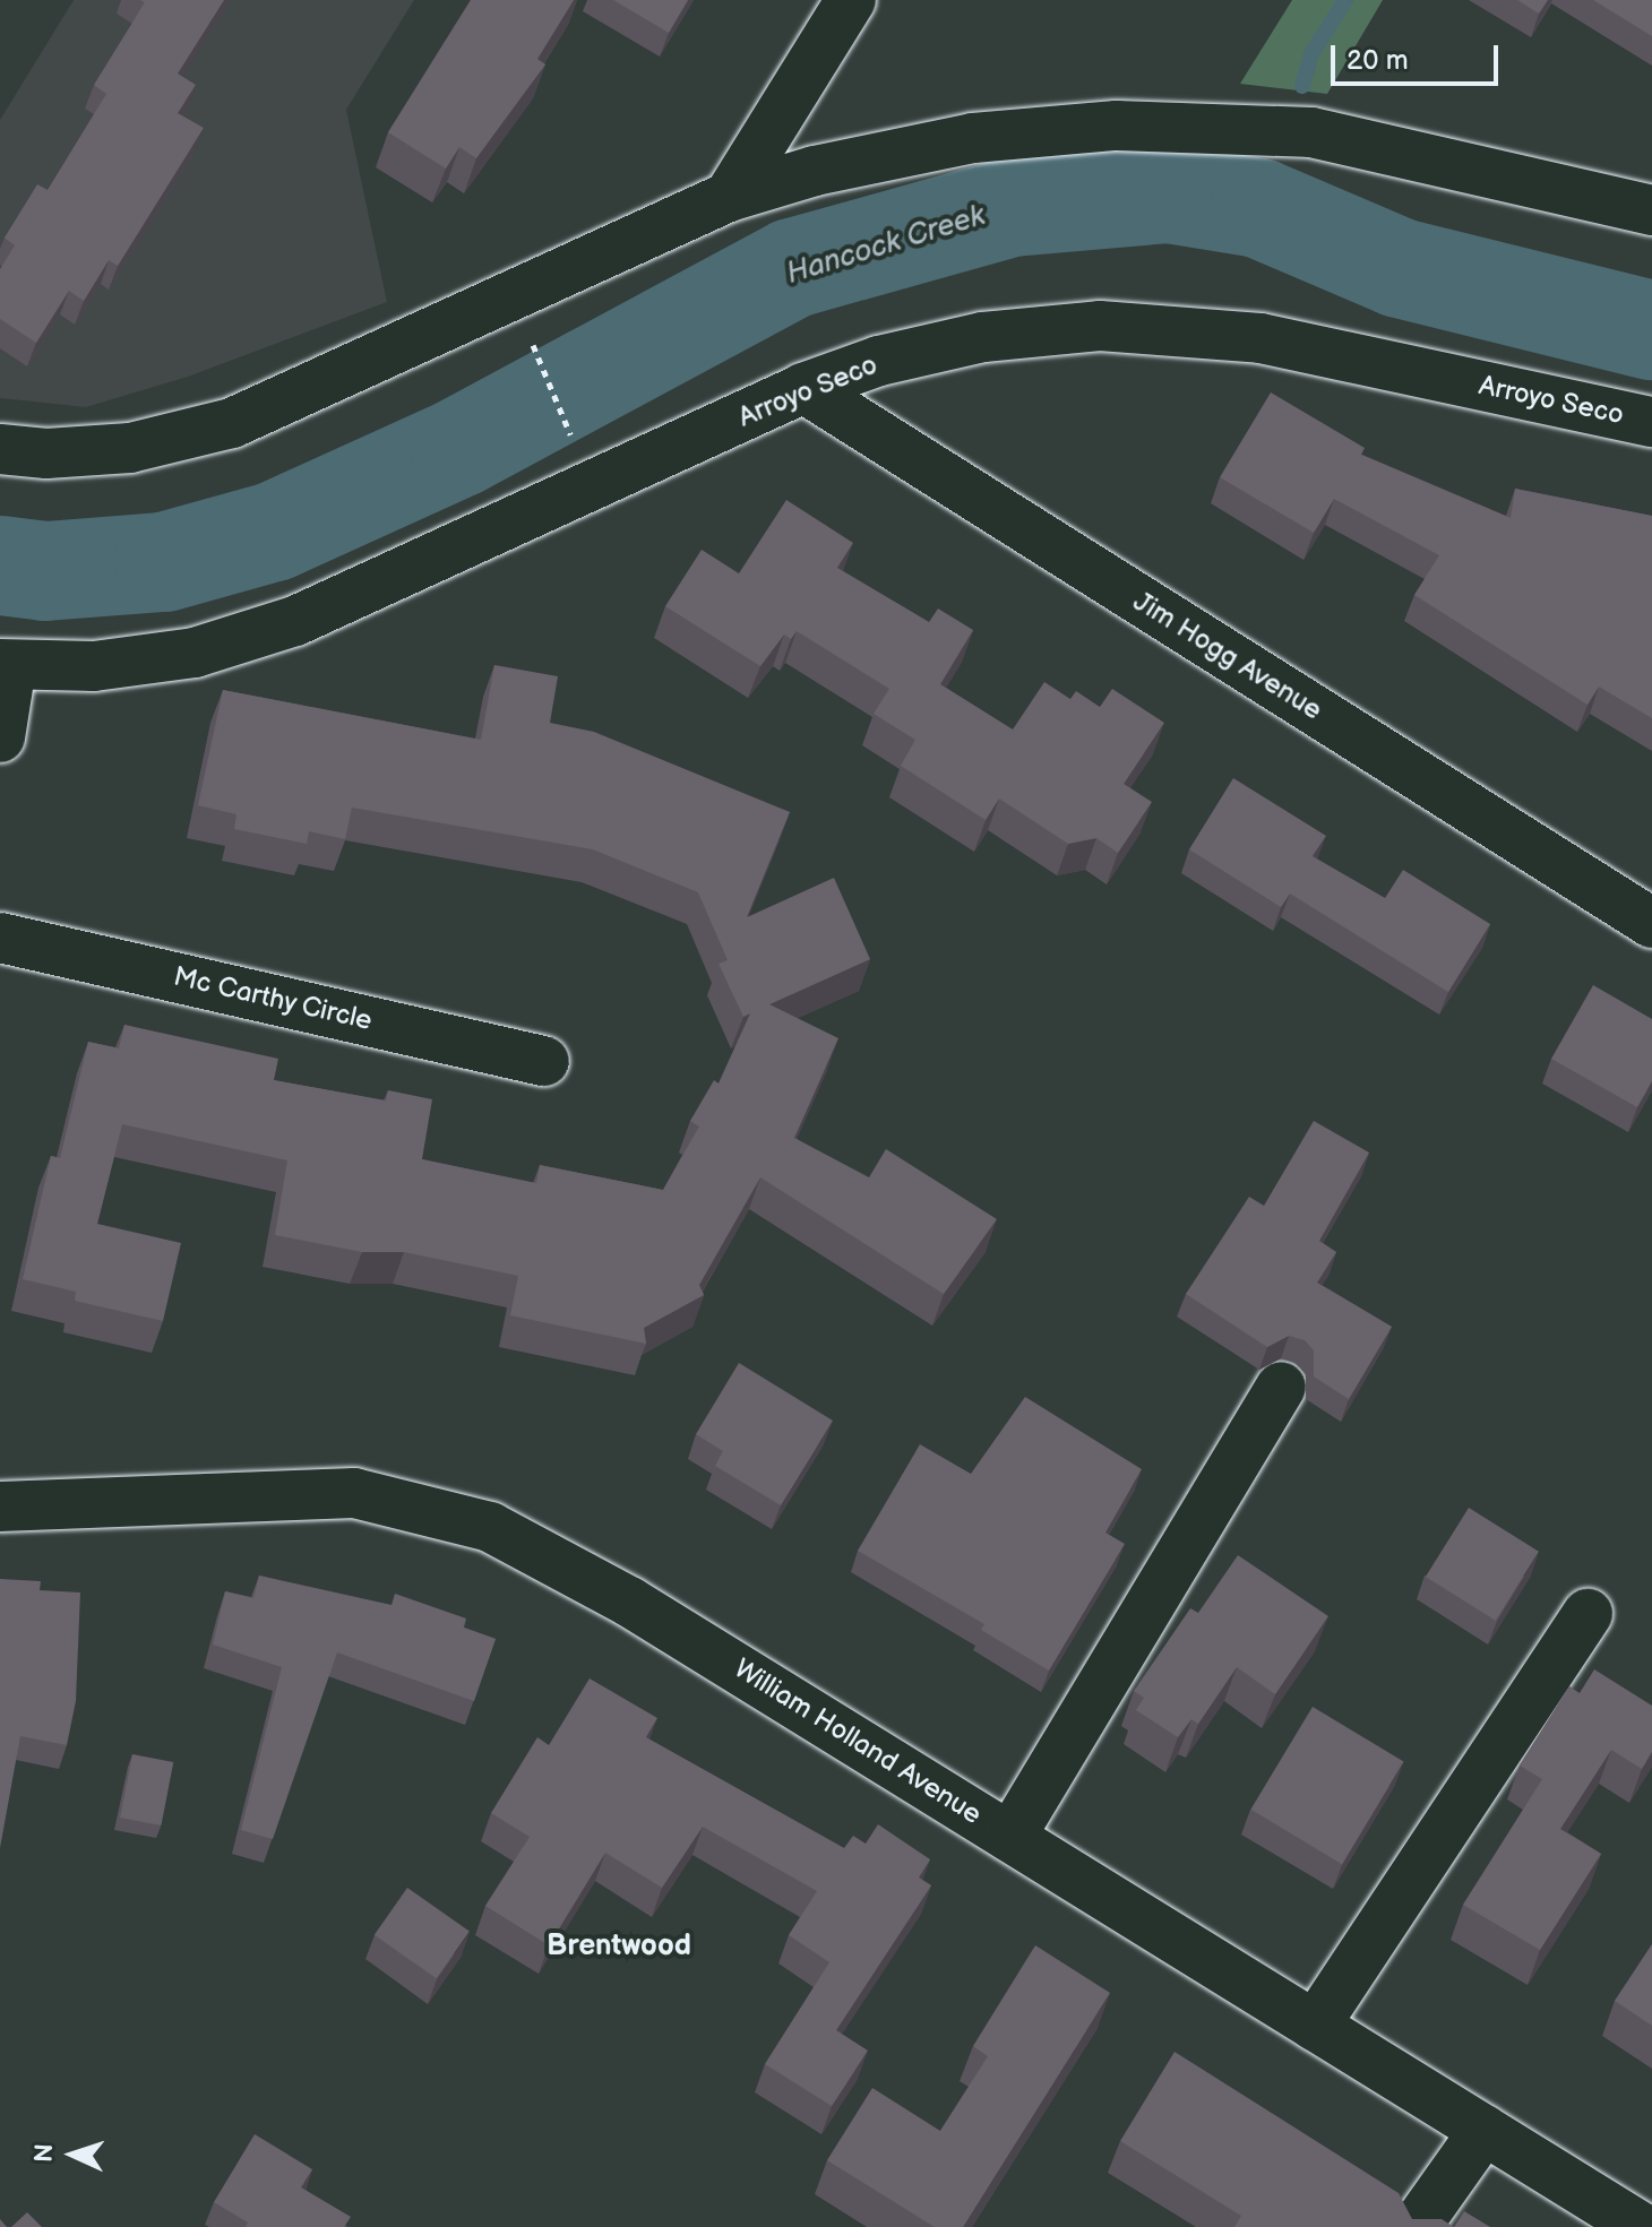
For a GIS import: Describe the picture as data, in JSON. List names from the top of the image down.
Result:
{
  "streets": {
    "street": [
      "Arroyo Seco",
      "Jim Hogg Avenue",
      "Mc Carthy Circle",
      "William Holland Avenue"
    ]
  },
  "crossings": [
    ["Arroyo Seco", "Jim Hogg Avenue"]
  ],
  "districts": ["Brentwood"],
  "water": ["Hancock Creek"],
  "scale_bar": "20 m",
  "north": "left"
}
